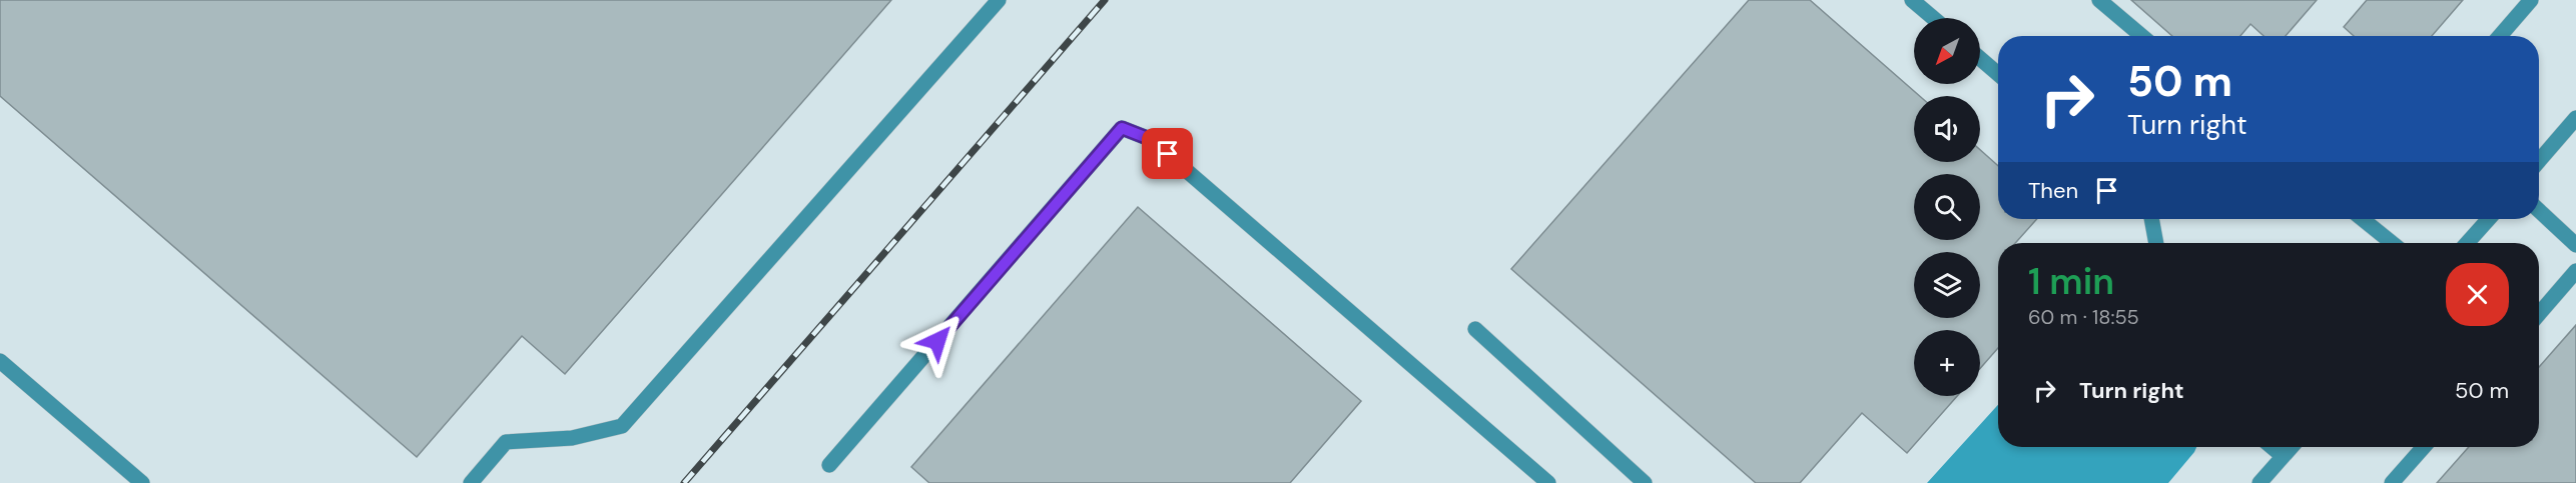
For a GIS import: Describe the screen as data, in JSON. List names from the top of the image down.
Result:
{
  "north": "bottom left",
  "page": {
    "map_buttons": "+",
    "turn": ["50 m", "Turn right"],
    "then": "Then",
    "heading": ["1 min", "60 m · 18:55"],
    "list": [
      {
        "name": "Turn right",
        "value": "50 m"
      }
    ]
  }
}
